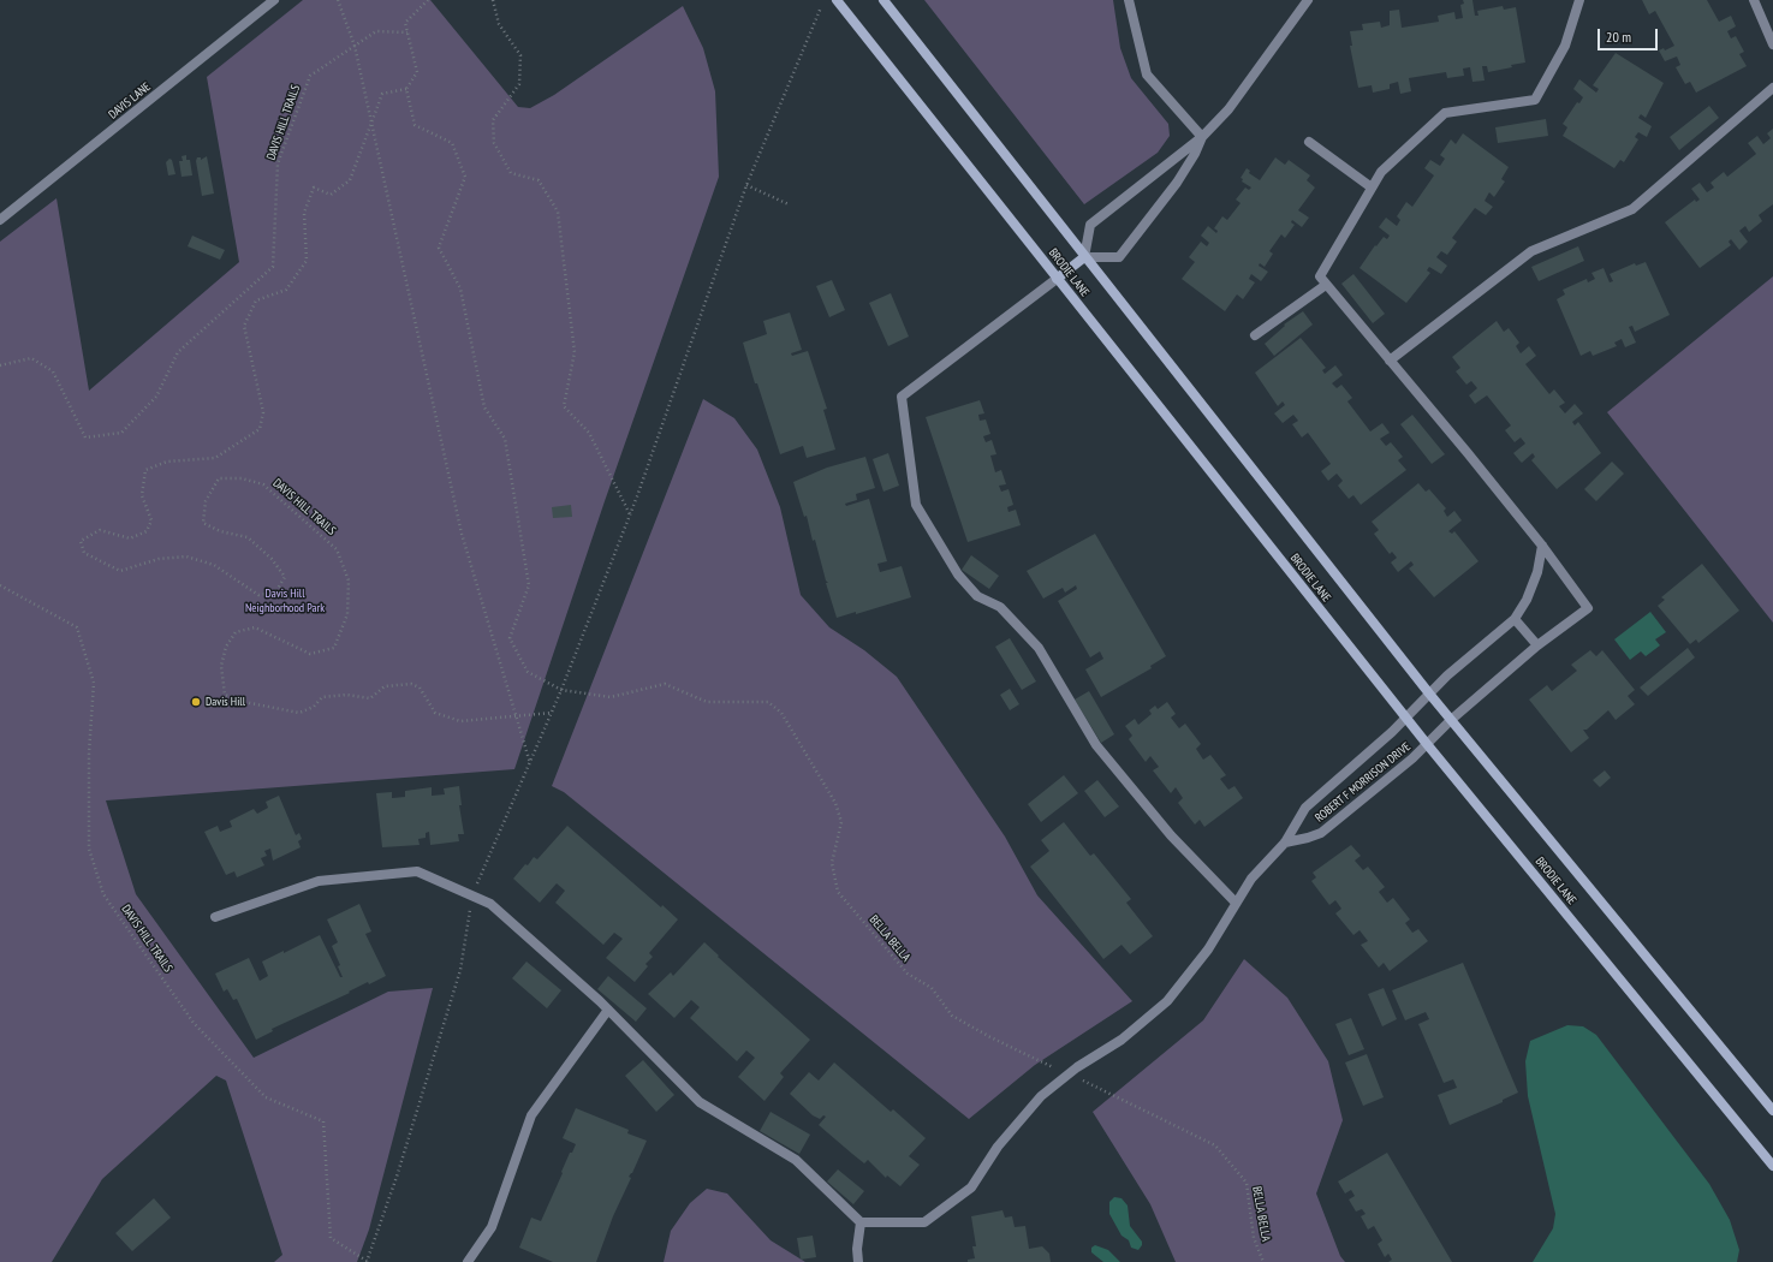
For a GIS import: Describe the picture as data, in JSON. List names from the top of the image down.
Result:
{
  "streets": {
    "main road": ["BRODIE LANE"],
    "street": ["DAVIS LANE", "ROBERT F MORRISON DRIVE"],
    "path": ["DAVIS HILL TRAILS", "BELLA BELLA"]
  },
  "crossings": [
    ["BRODIE LANE", "ROBERT F MORRISON DRIVE"],
    ["ROBERT F MORRISON DRIVE", "BELLA BELLA"]
  ],
  "parks": ["Davis Hill Neighborhood Park"],
  "places": ["Davis Hill"],
  "scale_bar": "20 m"
}
